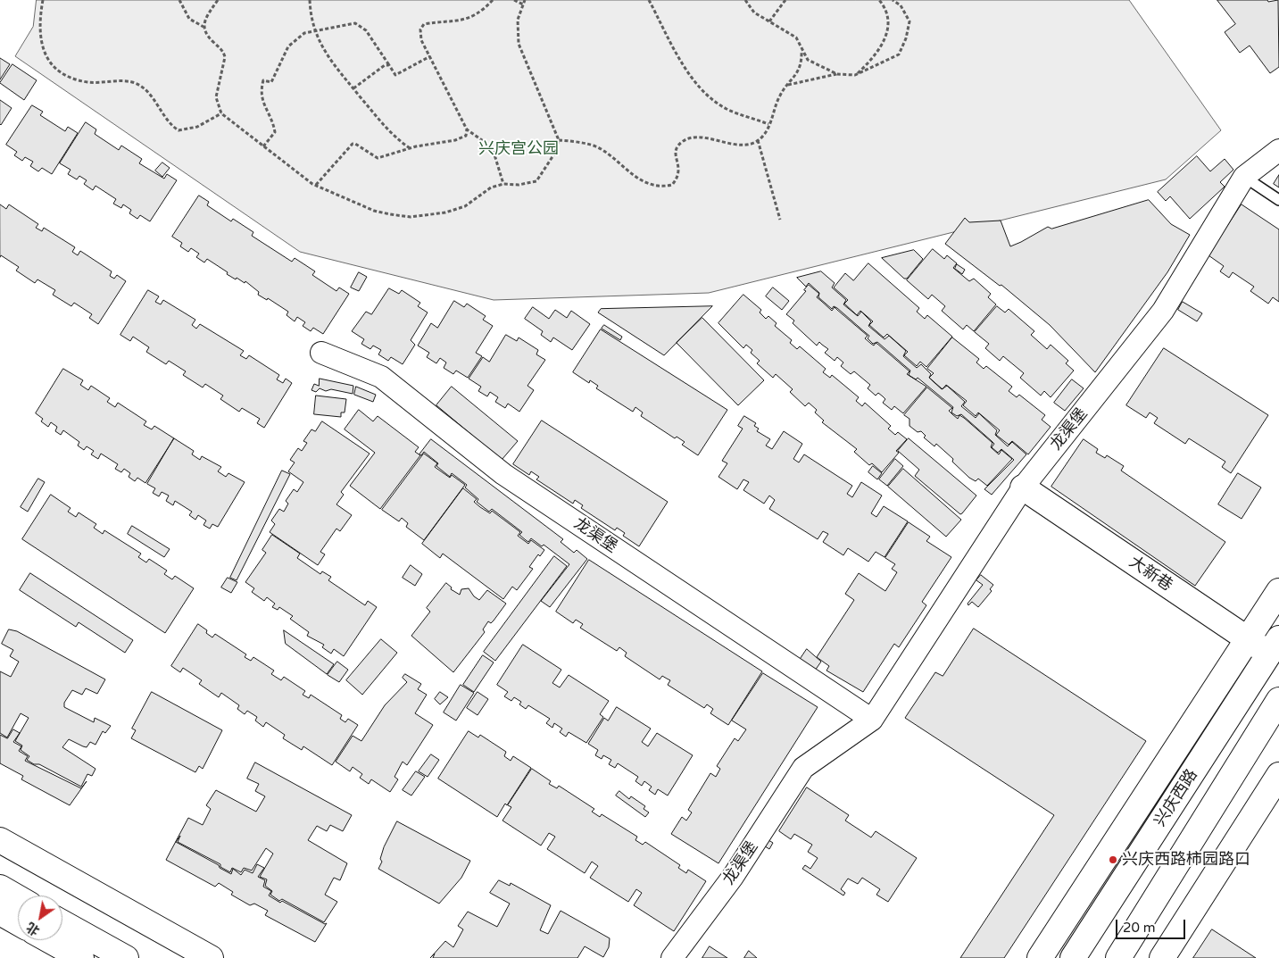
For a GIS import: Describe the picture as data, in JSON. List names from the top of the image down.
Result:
{
  "streets": {
    "street": ["龙渠堡", "大新巷", "兴庆西路"]
  },
  "crossings": [
    ["龙渠堡", "大新巷"],
    ["大新巷", "兴庆西路"]
  ],
  "parks": ["兴庆宫公园"],
  "places": ["兴庆西路柿园路口"],
  "scale_bar": "20 m",
  "north": "bottom left"
}
